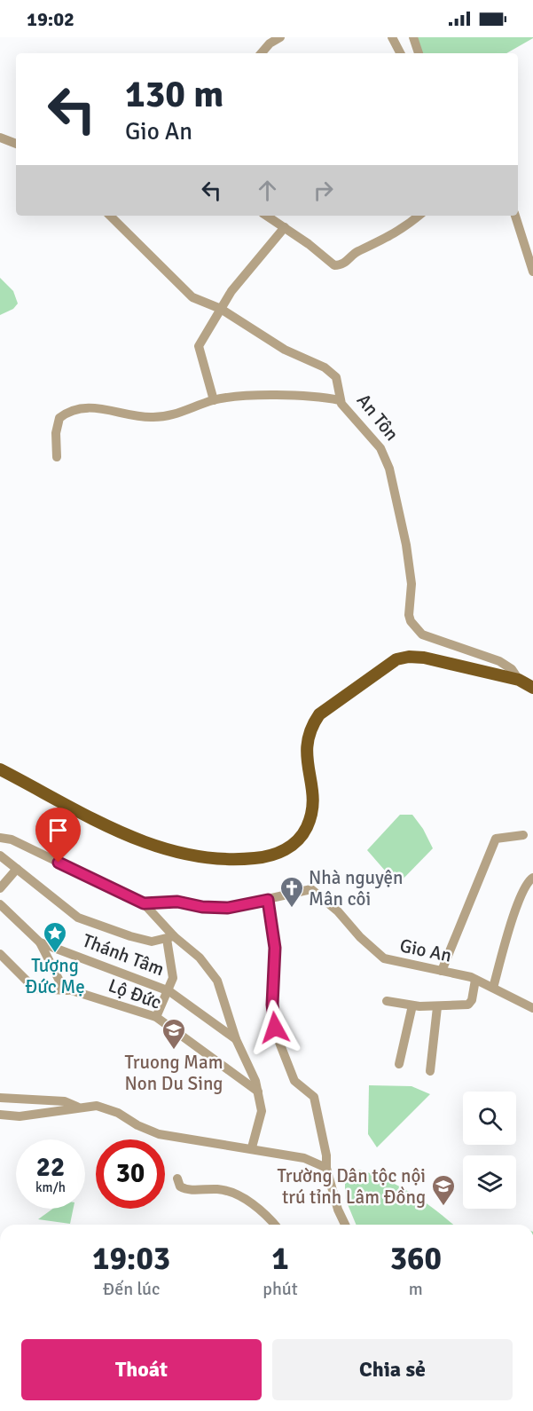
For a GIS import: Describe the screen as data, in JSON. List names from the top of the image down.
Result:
{
  "streets": {
    "main road": ["An Tôn"],
    "street": ["Gio An", "Thánh Tâm", "Lộ Đức"]
  },
  "places": {
    "church": ["Nhà nguyện Mân côi"],
    "place": ["Tượng Đức Mẹ"],
    "school or university": ["Truong Mam Non Du Sing", "Trường Dân tộc nội trú tỉnh Lâm Đồng"]
  },
  "page": {
    "status": "19:02",
    "turn": ["130 m", "Gio An"],
    "speed": "22 km/h",
    "limit": "30",
    "eta": [
      "19:03",
      "Đến lúc",
      "1",
      "phút",
      "360",
      "m"
    ],
    "buttons": ["Thoát", "Chia sẻ"]
  }
}
